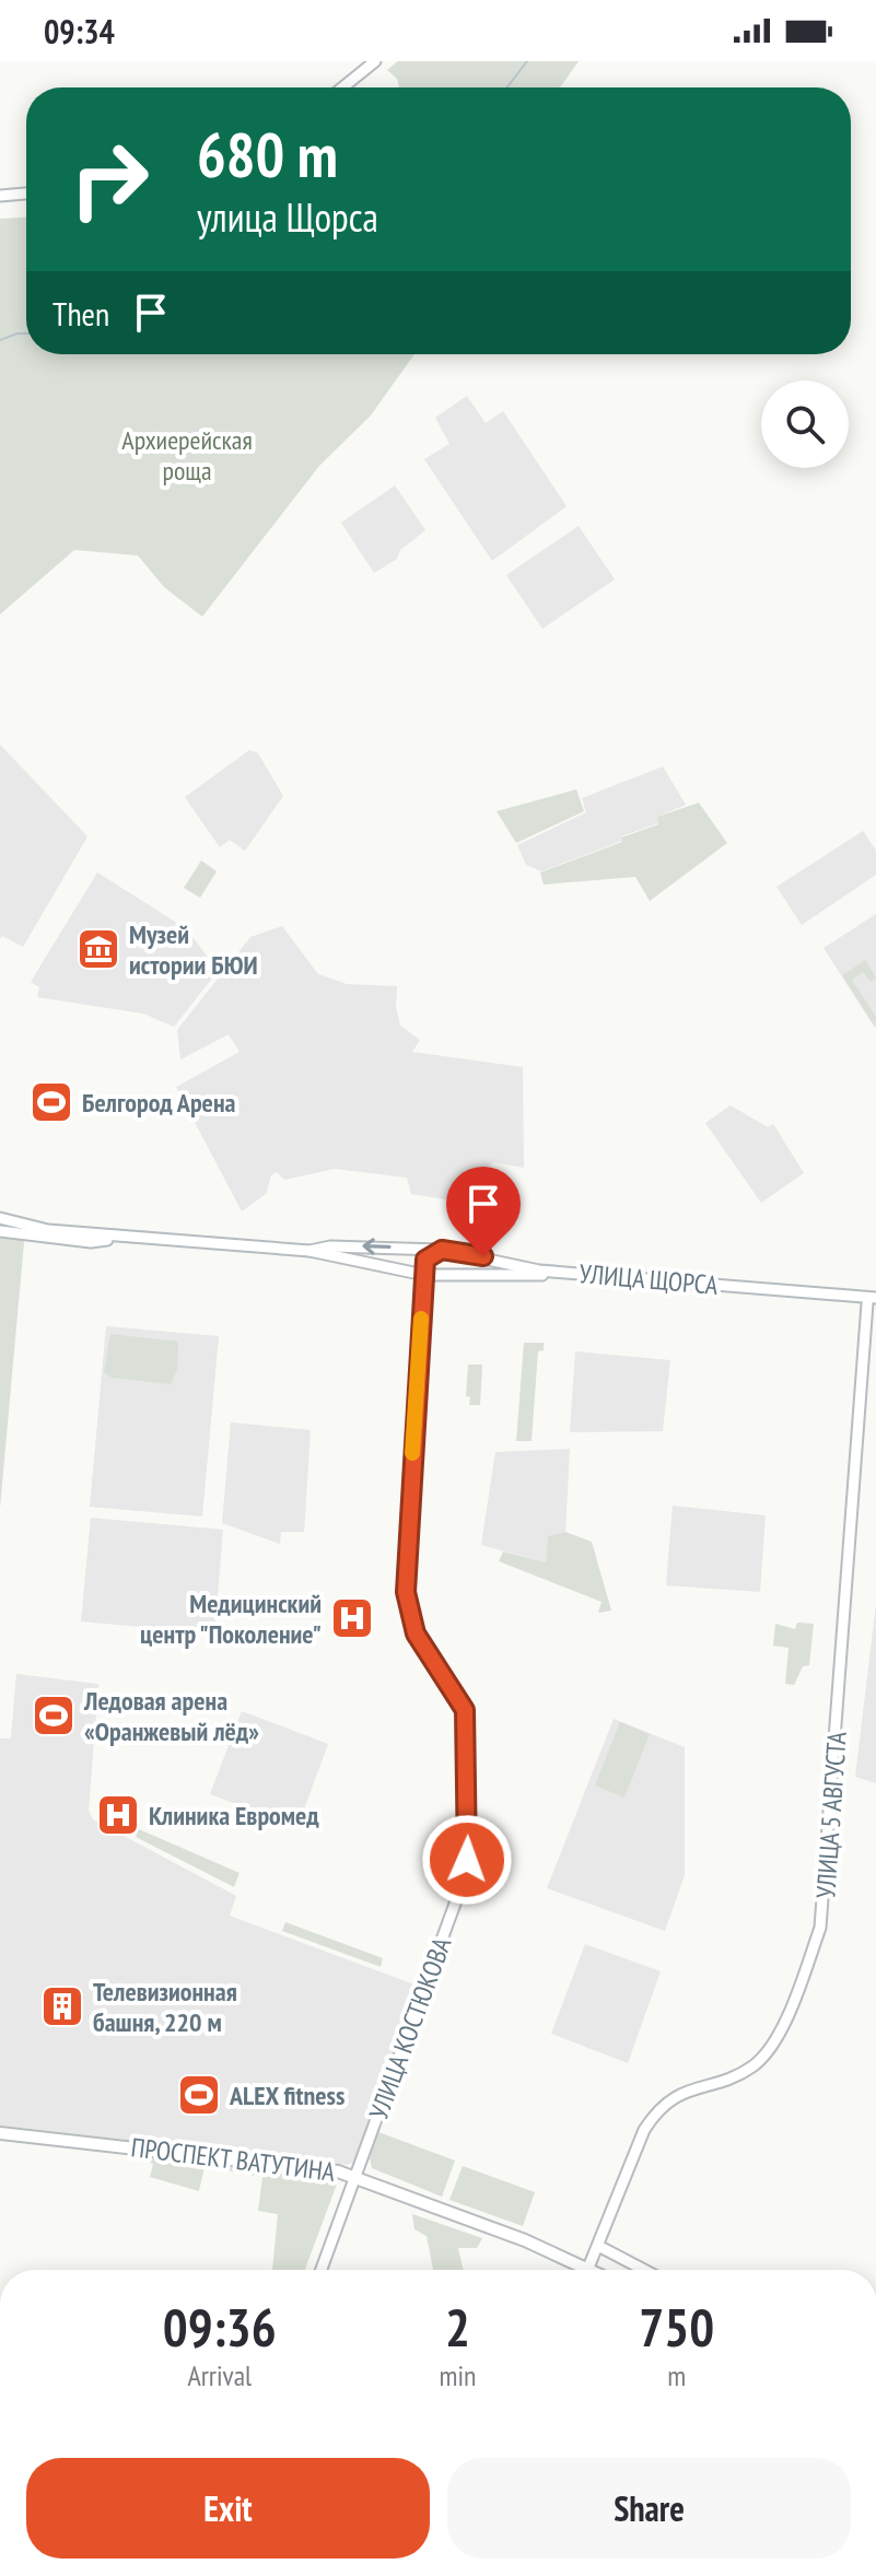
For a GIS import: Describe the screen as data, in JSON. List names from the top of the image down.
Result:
{
  "streets": {
    "main road": [
      "УЛИЦА ЩОРСА",
      "УЛИЦА 5 АВГУСТА",
      "УЛИЦА КОСТЮКОВА",
      "ПРОСПЕКТ ВАТУТИНА"
    ]
  },
  "crossings": [
    ["УЛИЦА ЩОРСА", "УЛИЦА 5 АВГУСТА"],
    ["УЛИЦА ЩОРСА", "УЛИЦА КОСТЮКОВА"],
    ["УЛИЦА 5 АВГУСТА", "ПРОСПЕКТ ВАТУТИНА"],
    ["УЛИЦА КОСТЮКОВА", "ПРОСПЕКТ ВАТУТИНА"]
  ],
  "parks": ["Архиерейская роща"],
  "places": {
    "museum": ["Музей истории БЮИ"],
    "sports": ["Белгород Арена", "Ледовая арена «Оранжевый лёд»", "ALEX fitness"],
    "hospital": ["Медицинский центр \"Поколение\"", "Клиника Евромед"],
    "building": ["Телевизионная башня, 220 м"]
  },
  "page": {
    "status": "09:34",
    "turn": ["680 m", "улица Щорса"],
    "then": "Then",
    "eta": [
      "09:36",
      "Arrival",
      "2",
      "min",
      "750",
      "m"
    ],
    "buttons": ["Exit", "Share"]
  }
}
